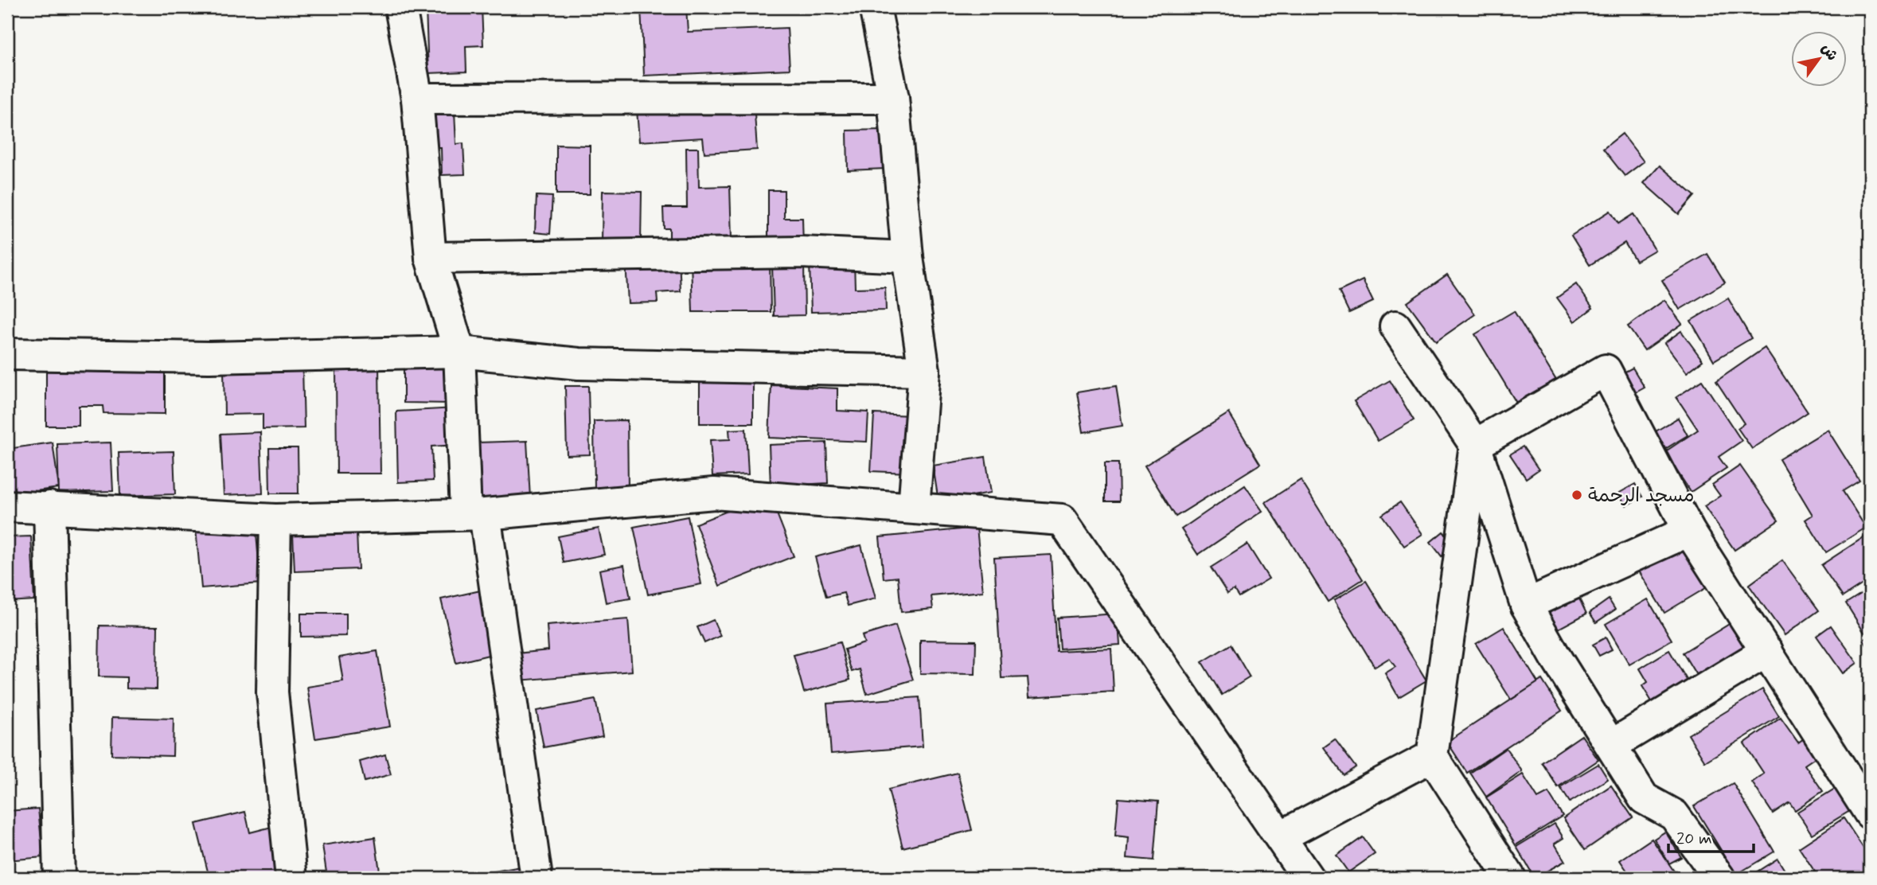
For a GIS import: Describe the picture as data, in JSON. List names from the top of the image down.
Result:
{
  "places": ["مسجد الرحمة"],
  "scale_bar": "20 m",
  "north": "top right"
}
